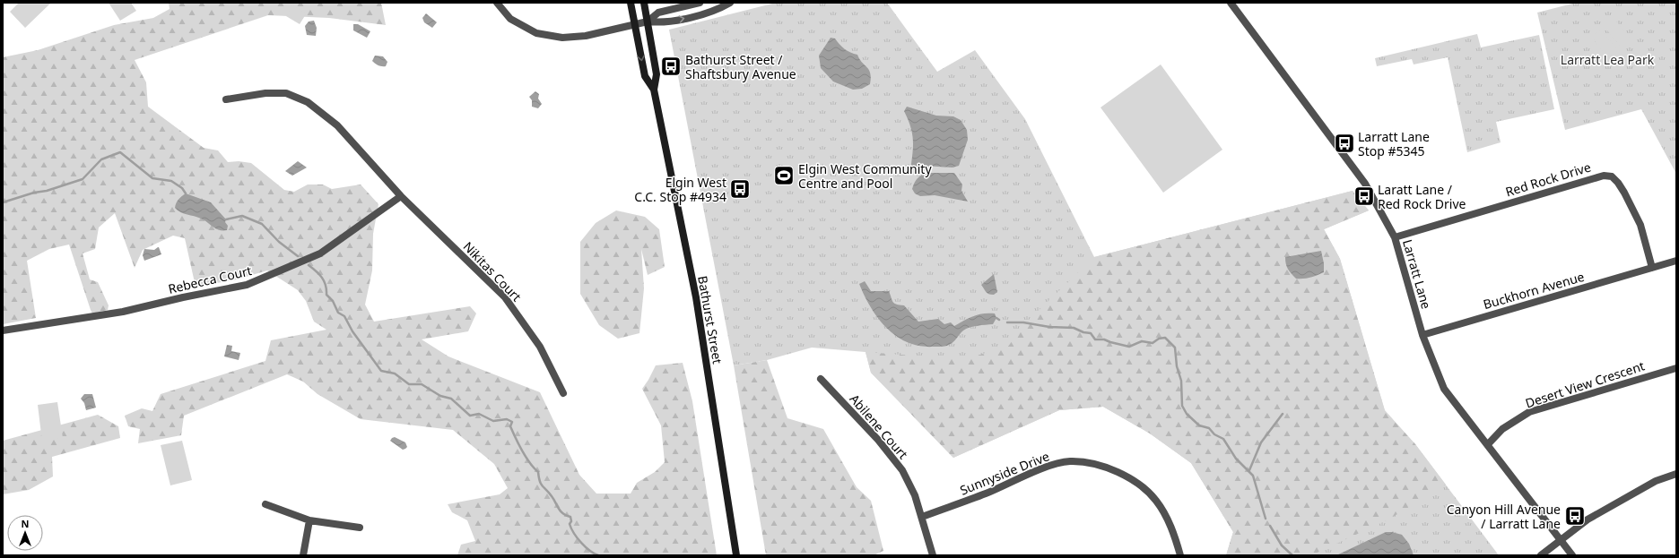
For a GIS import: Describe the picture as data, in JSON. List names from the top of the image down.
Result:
{
  "streets": {
    "main road": ["Bathurst Street"],
    "street": [
      "Red Rock Drive",
      "Nikitas Court",
      "Larratt Lane",
      "Rebecca Court",
      "Buckhorn Avenue",
      "Desert View Crescent",
      "Abilene Court",
      "Sunnyside Drive"
    ]
  },
  "crossings": [
    ["Red Rock Drive", "Larratt Lane"],
    ["Red Rock Drive", "Buckhorn Avenue"],
    ["Nikitas Court", "Rebecca Court"],
    ["Larratt Lane", "Buckhorn Avenue"],
    ["Larratt Lane", "Desert View Crescent"],
    ["Abilene Court", "Sunnyside Drive"]
  ],
  "parks": ["Larratt Lea Park"],
  "places": {
    "bus stop": [
      "Bathurst Street / Shaftsbury Avenue",
      "Larratt Lane Stop #5345",
      "Elgin West C.C. Stop #4934",
      "Laratt Lane / Red Rock Drive",
      "Canyon Hill Avenue / Larratt Lane"
    ],
    "sports": ["Elgin West Community Centre and Pool"]
  },
  "north": "top"
}
